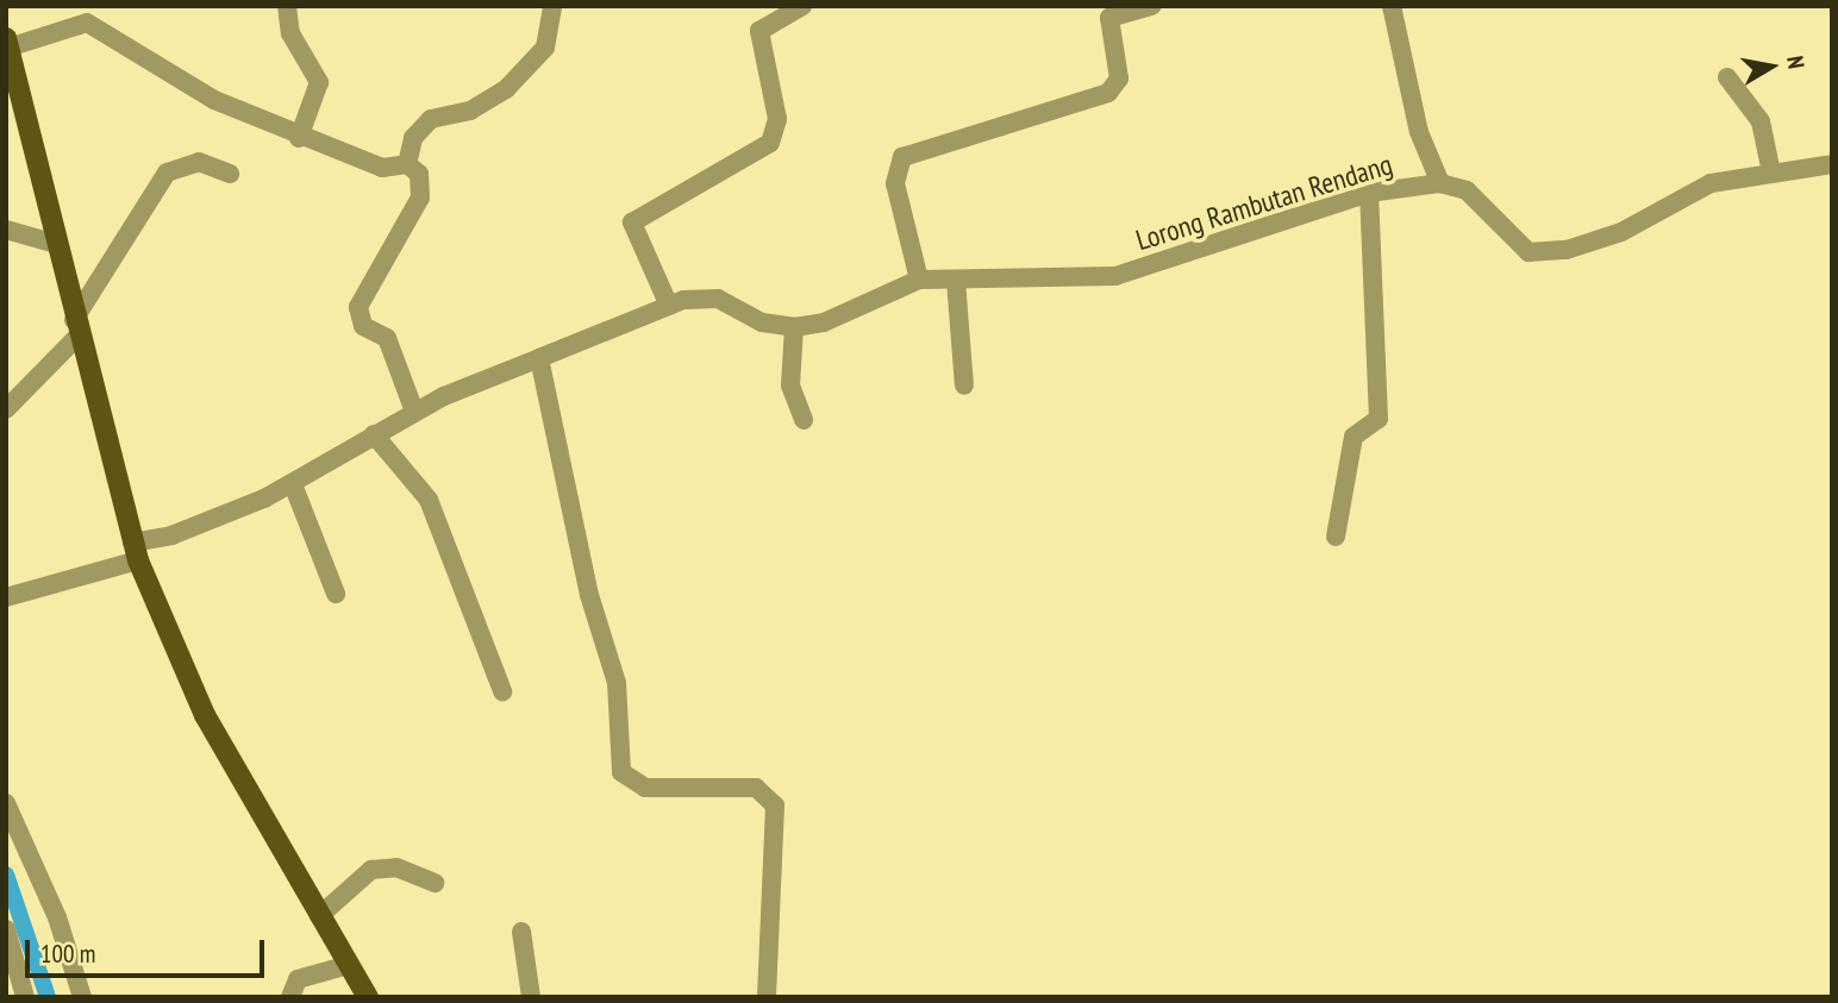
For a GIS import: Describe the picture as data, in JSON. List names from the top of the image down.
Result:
{
  "streets": {
    "street": ["Lorong Rambutan Rendang"]
  },
  "scale_bar": "100 m",
  "north": "right"
}
